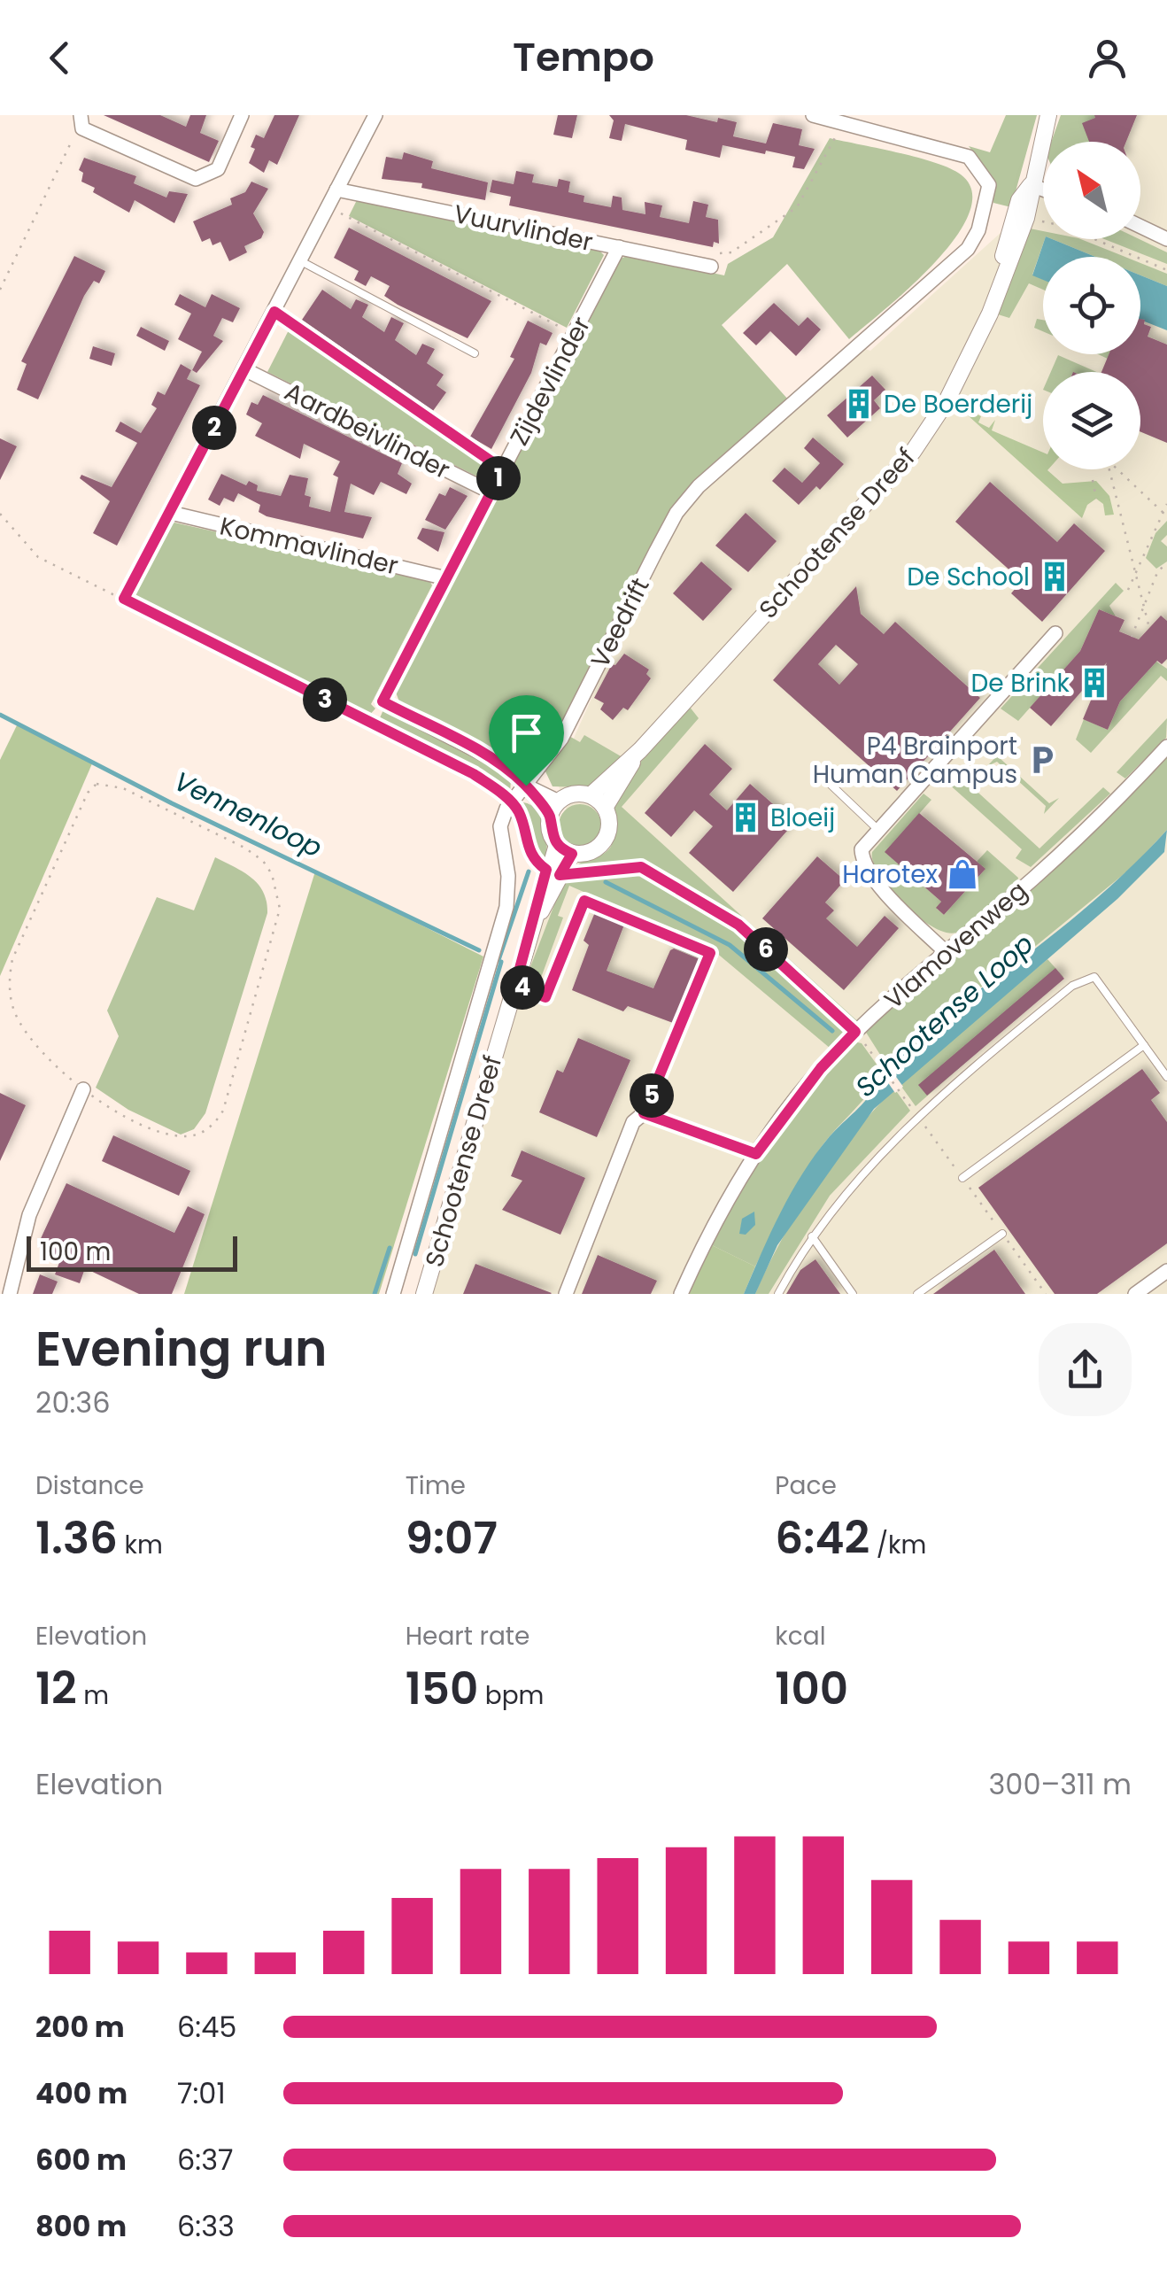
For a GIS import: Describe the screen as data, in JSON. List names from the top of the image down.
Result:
{
  "streets": {
    "street": [
      "Vuurvlinder",
      "Zijdevlinder",
      "Aardbeivlinder",
      "Schootense Dreef",
      "Kommavlinder",
      "Veedrift",
      "Vlamovenweg"
    ]
  },
  "crossings": [
    ["Vuurvlinder", "Zijdevlinder"],
    ["Zijdevlinder", "Aardbeivlinder"],
    ["Zijdevlinder", "Kommavlinder"],
    ["Zijdevlinder", "Veedrift"]
  ],
  "water": ["Vennenloop", "Schootense Loop"],
  "places": {
    "building": [
      "De Boerderij",
      "De School",
      "De Brink",
      "Bloeij"
    ],
    "parking": ["P4 Brainport Human Campus"],
    "shop": ["Harotex"]
  },
  "scale_bar": "100 m",
  "north": "top left",
  "page": {
    "header": "Tempo",
    "pins": [
      "2",
      "1",
      "3",
      "6",
      "4",
      "5"
    ],
    "scale": "100 m",
    "heading": ["Evening run", "20:36"],
    "stats": [
      ["Distance", "1.36 km"],
      ["Time", "9:07"],
      ["Pace", "6:42 /km"],
      ["Elevation", "12 m"],
      ["Heart rate", "150 bpm"],
      ["kcal", "100"]
    ],
    "chart": ["Elevation", "300–311 m"],
    "list": [
      {
        "name": "200 m",
        "note": "6:45"
      },
      {
        "name": "400 m",
        "note": "7:01"
      },
      {
        "name": "600 m",
        "note": "6:37"
      },
      {
        "name": "800 m",
        "note": "6:33"
      }
    ]
  }
}
